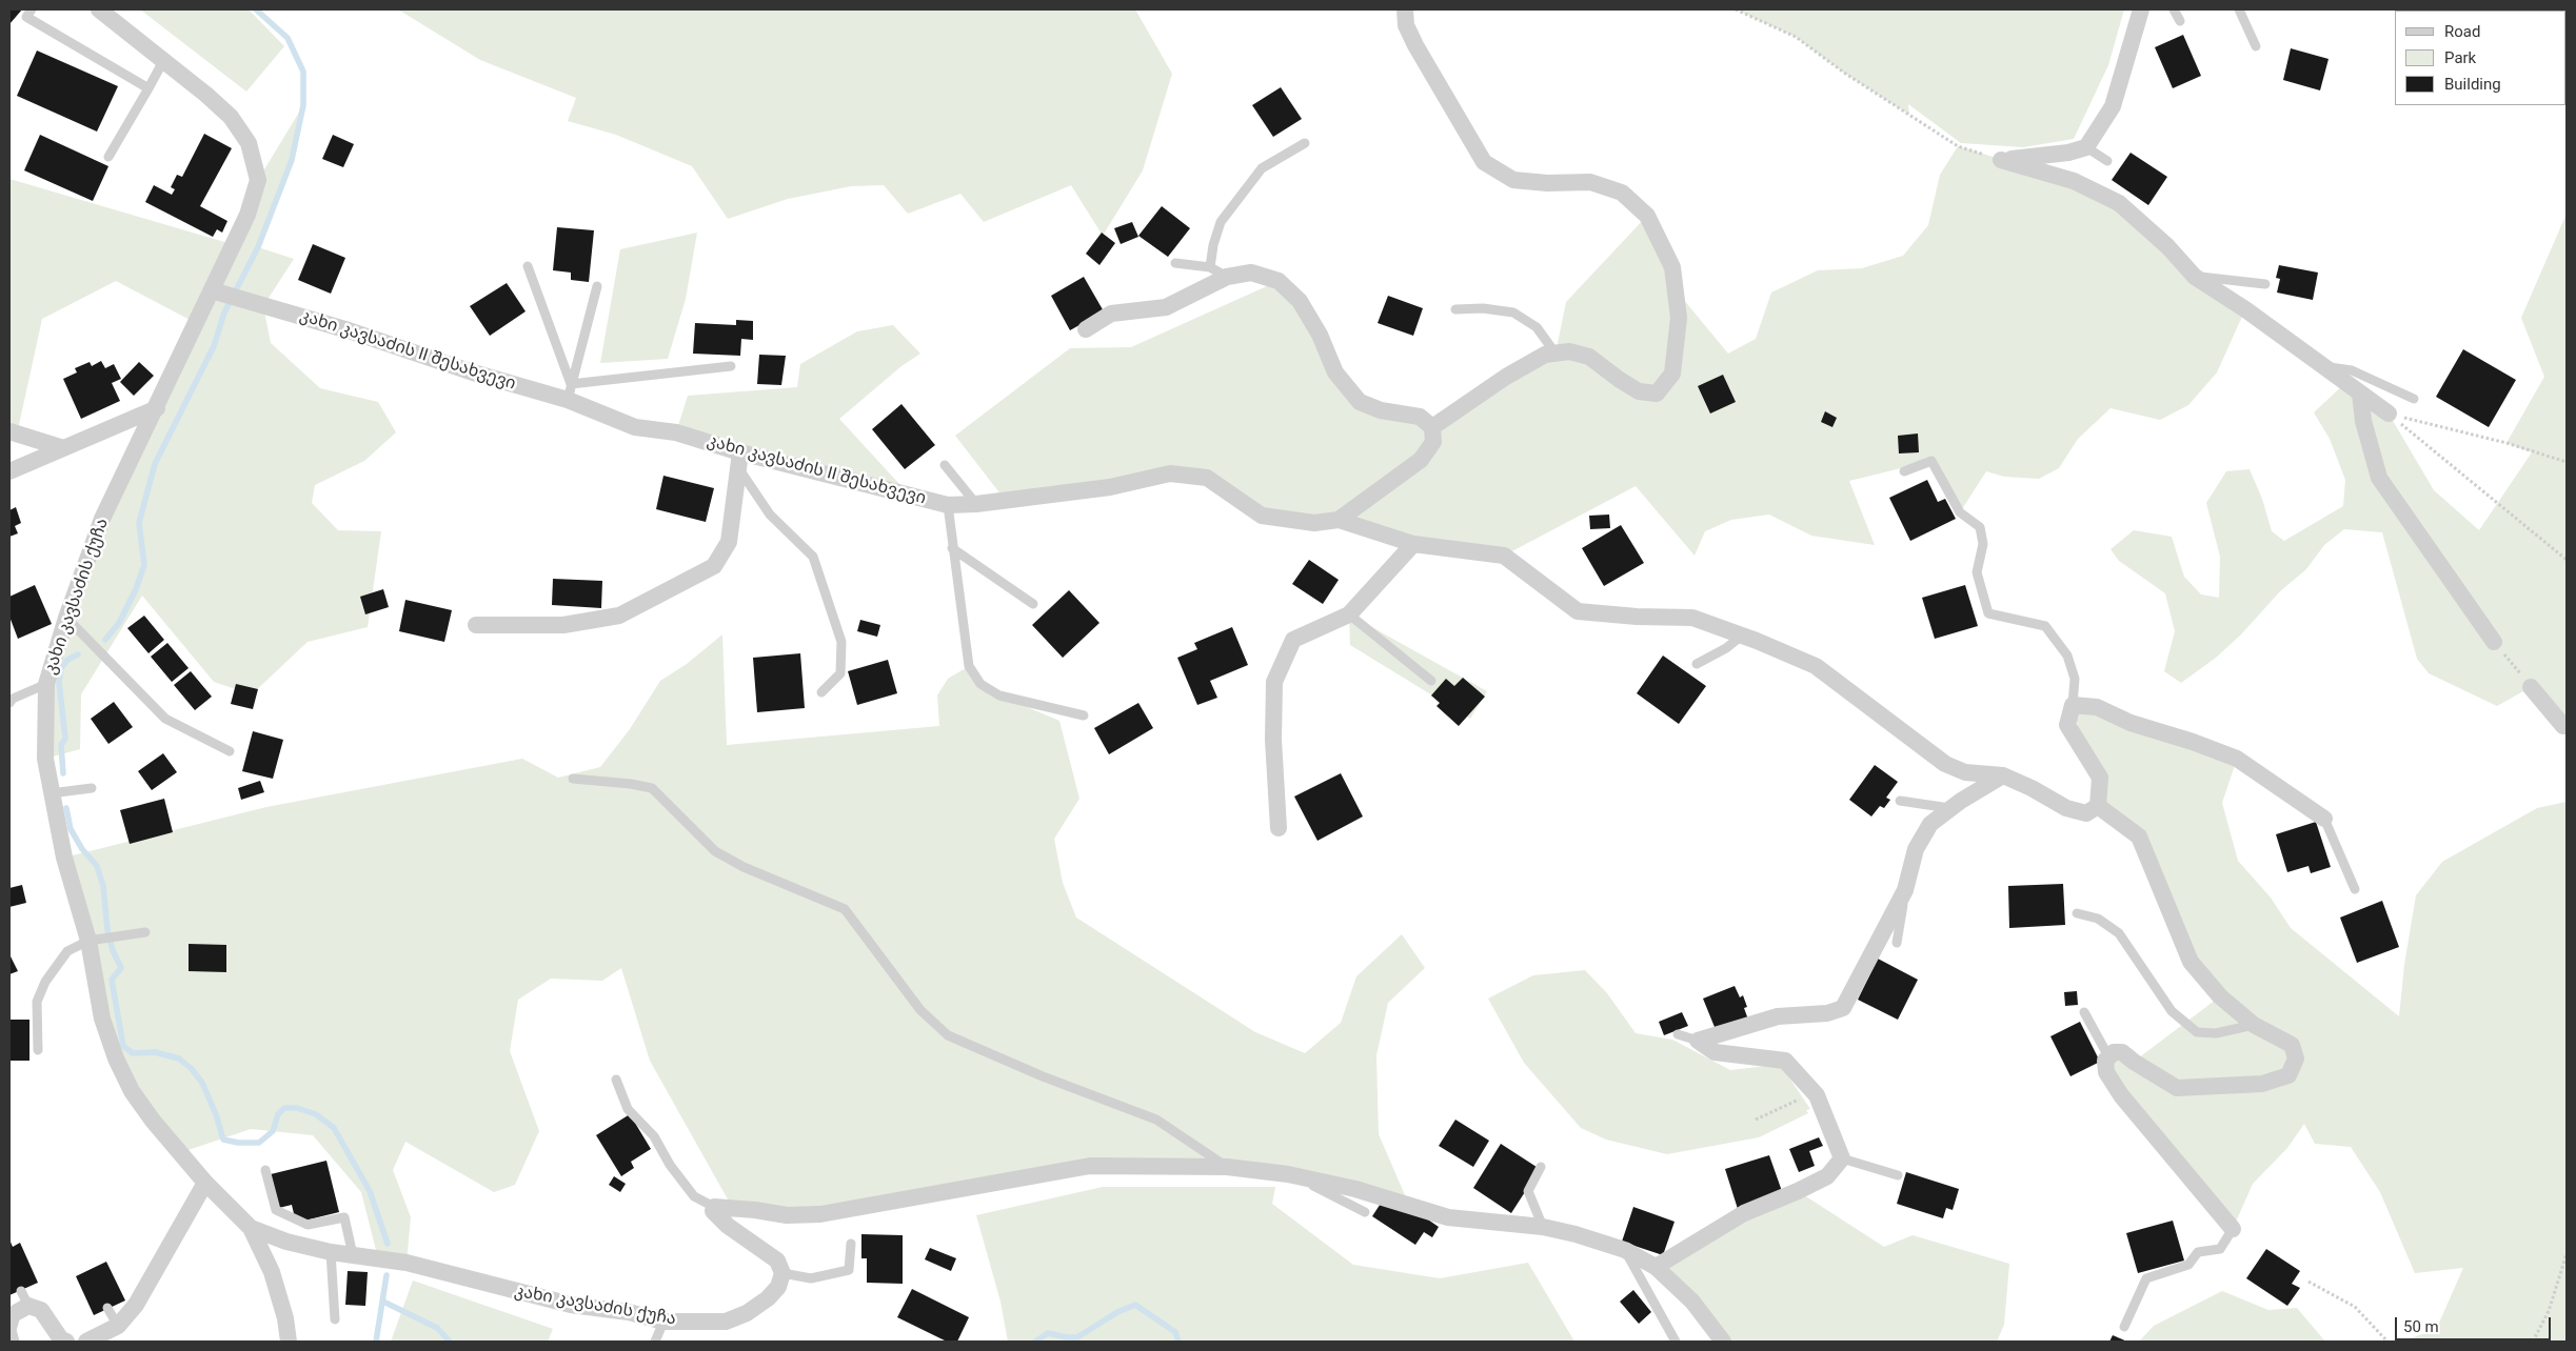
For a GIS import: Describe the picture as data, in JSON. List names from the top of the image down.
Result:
{
  "streets": {
    "street": ["კახი კავსაძის II შესახვევი", "კახი კავსაძის ქუჩა"]
  },
  "crossings": [
    ["კახი კავსაძის II შესახვევი", "კახი კავსაძის ქუჩა"]
  ],
  "legend": ["Road", "Park", "Building"],
  "scale_bar": "50 m"
}
